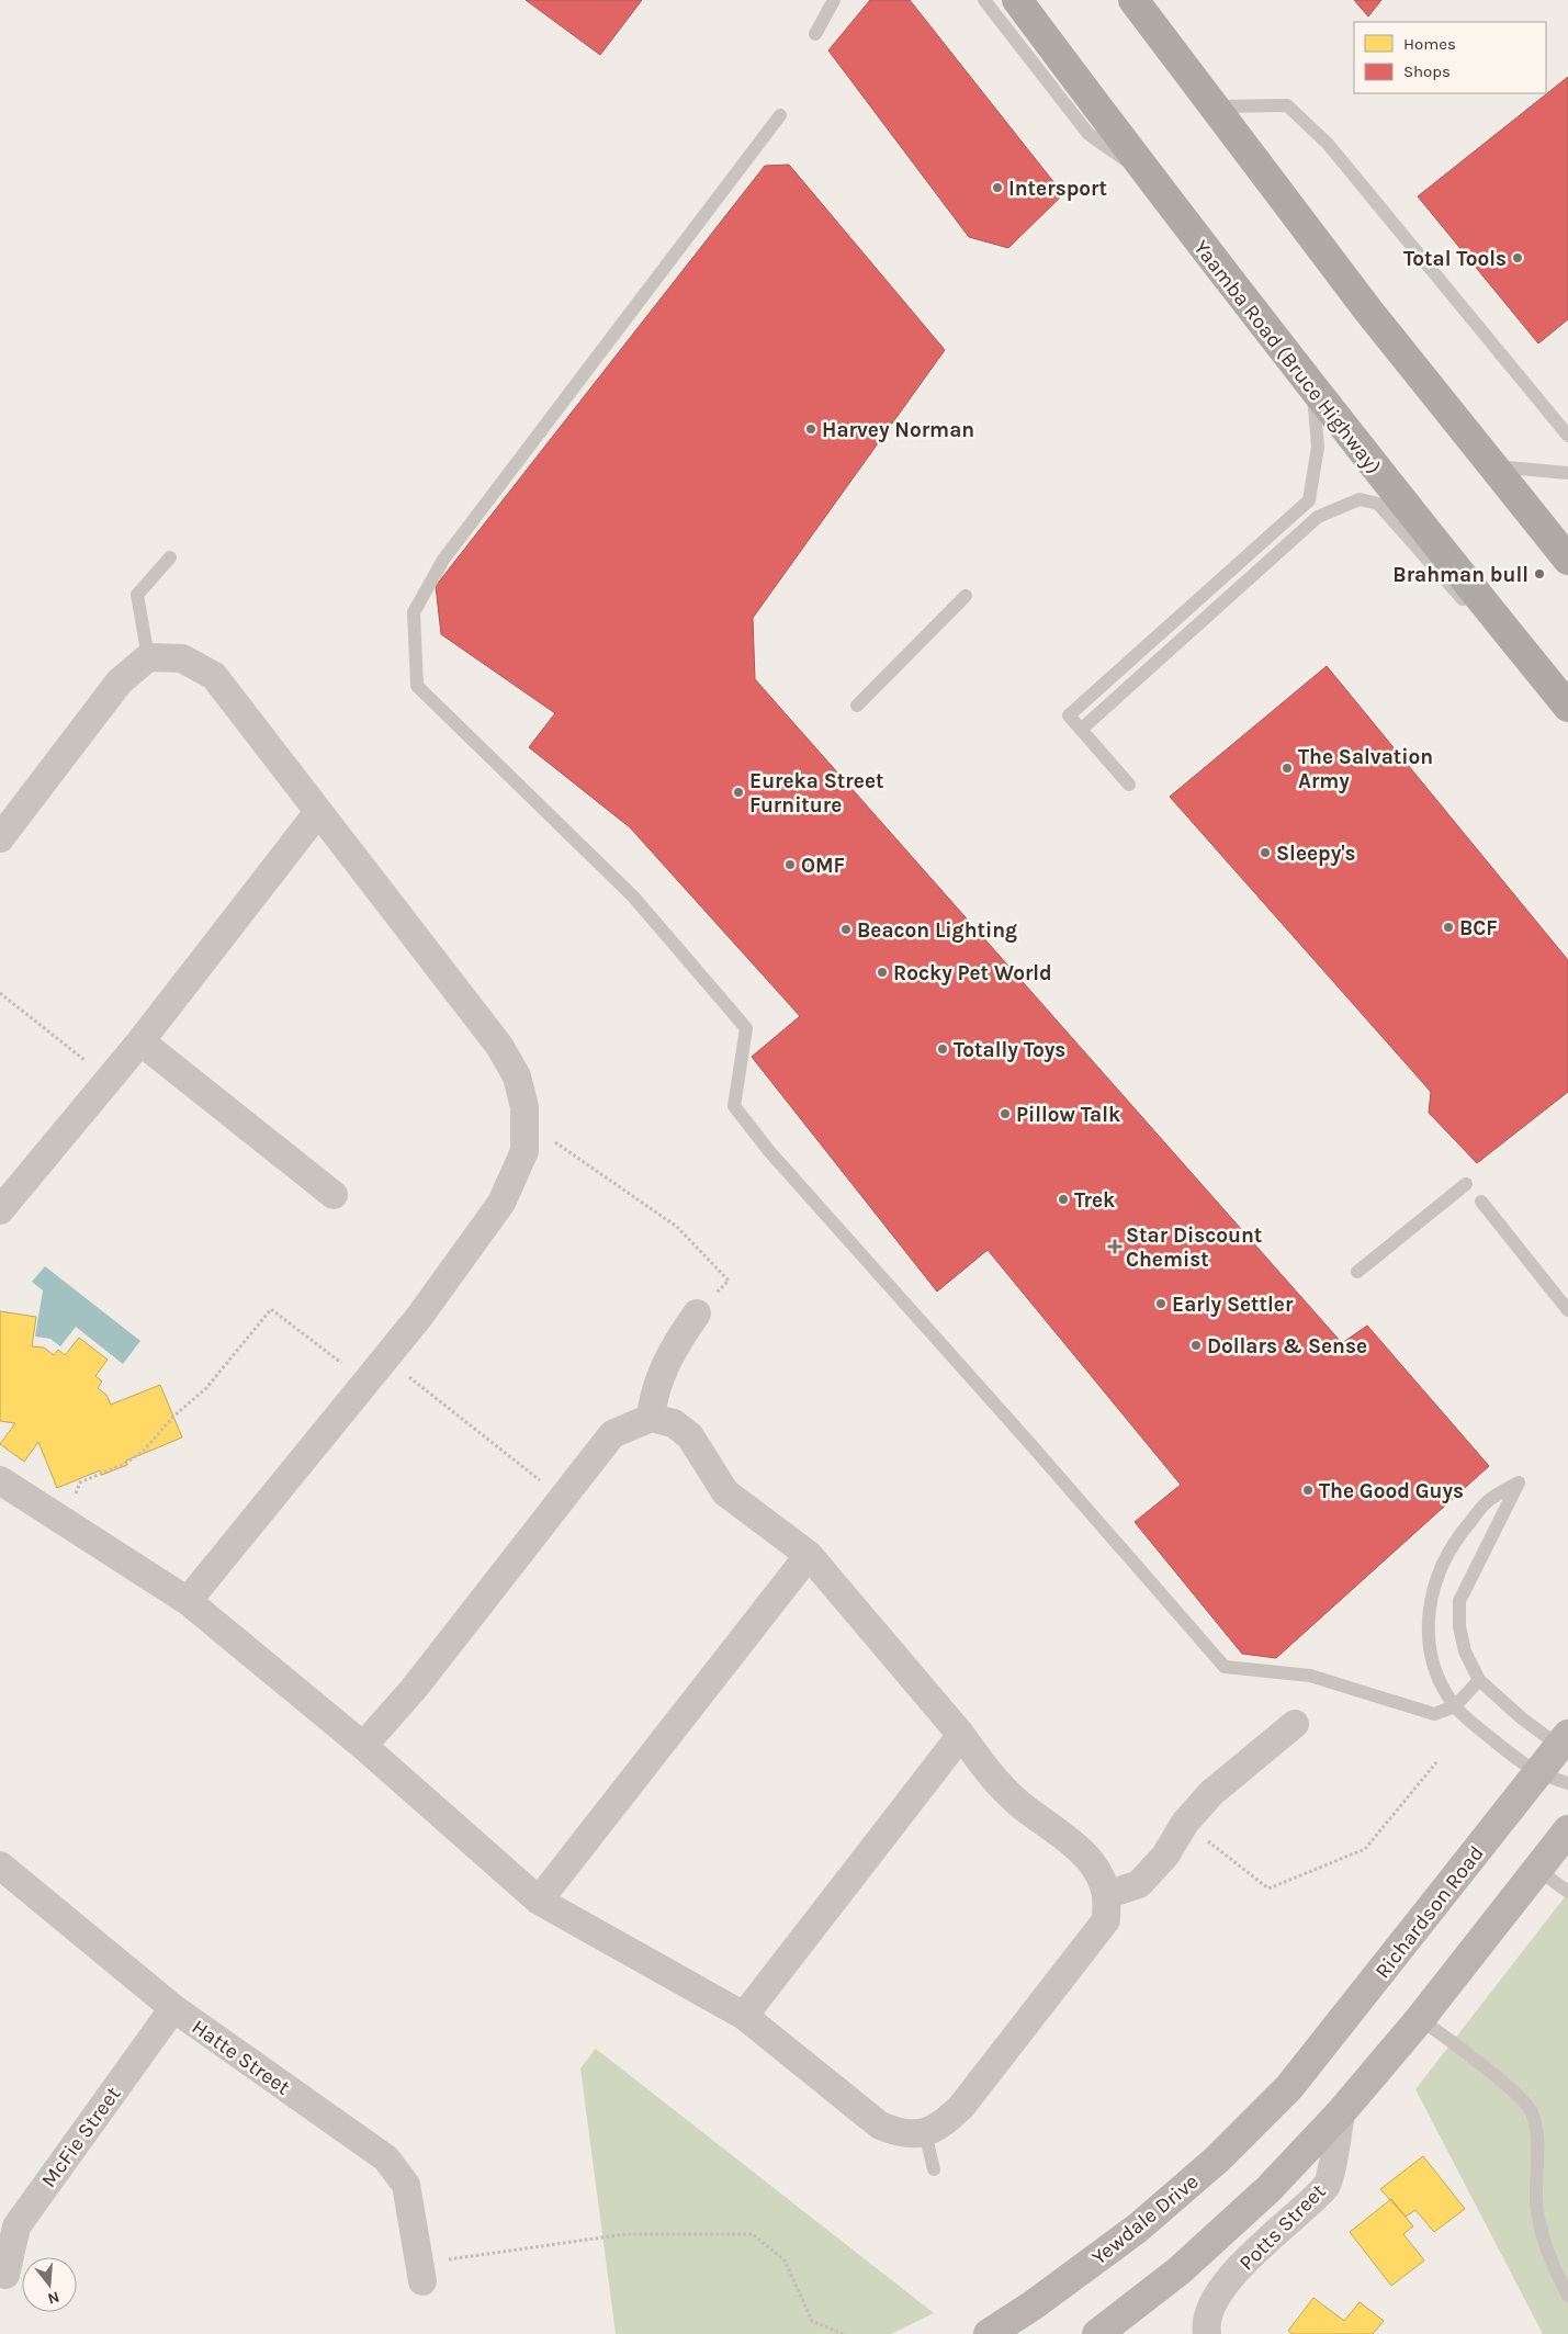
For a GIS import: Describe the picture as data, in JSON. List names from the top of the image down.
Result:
{
  "streets": {
    "highway": ["Yaamba Road (Bruce Highway)"],
    "main road": ["Richardson Road", "Yewdale Drive"],
    "street": ["Hatte Street", "McFie Street", "Potts Street"]
  },
  "crossings": [
    ["Richardson Road", "Yewdale Drive"],
    ["Hatte Street", "McFie Street"]
  ],
  "places": {
    "other": [
      "Intersport",
      "Total Tools",
      "Harvey Norman",
      "Brahman bull",
      "The Salvation Army",
      "Eureka Street Furniture",
      "Sleepy's",
      "OMF",
      "BCF",
      "Beacon Lighting",
      "Rocky Pet World",
      "Totally Toys",
      "Pillow Talk",
      "Trek",
      "Early Settler",
      "Dollars & Sense",
      "The Good Guys"
    ],
    "health": ["Star Discount Chemist"]
  },
  "legend": ["Homes", "Shops"],
  "north": "bottom"
}
